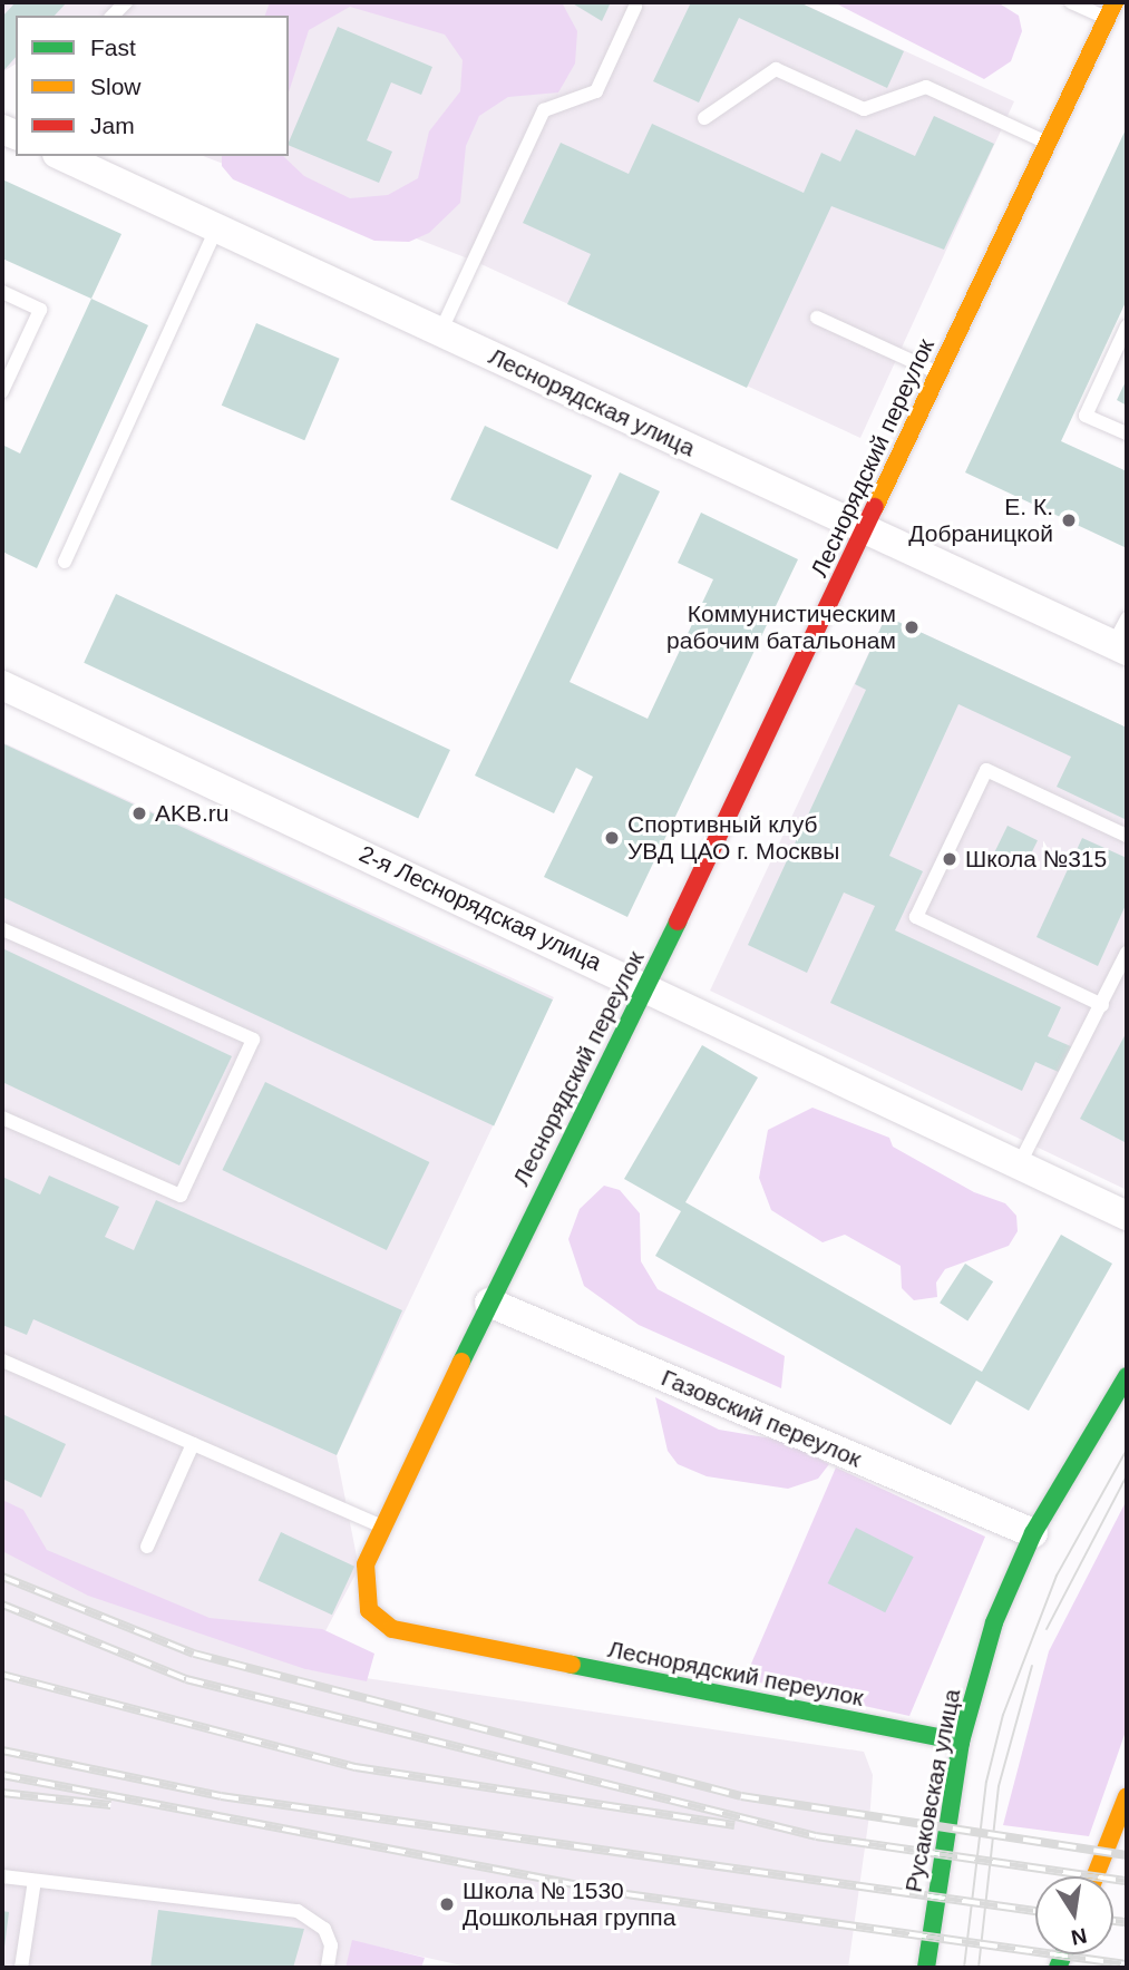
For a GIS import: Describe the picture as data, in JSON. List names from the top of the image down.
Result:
{
  "streets": {
    "street": [
      "Леснорядская улица",
      "Леснорядский переулок",
      "2-я Леснорядская улица",
      "Газовский переулок",
      "Русаковская улица"
    ]
  },
  "crossings": [
    ["Леснорядская улица", "Леснорядский переулок"],
    ["Леснорядский переулок", "2-я Леснорядская улица"],
    ["Леснорядский переулок", "Газовский переулок"],
    ["Леснорядский переулок", "Русаковская улица"],
    ["Газовский переулок", "Русаковская улица"]
  ],
  "places": [
    "Е. К. Добраницкой",
    "Коммунистическим рабочим батальонам",
    "AKB.ru",
    "Спортивный клуб УВД ЦАО г. Москвы",
    "Школа №315",
    "Школа № 1530 Дошкольная группа"
  ],
  "legend": ["Fast", "Slow", "Jam"],
  "north": "bottom"
}
